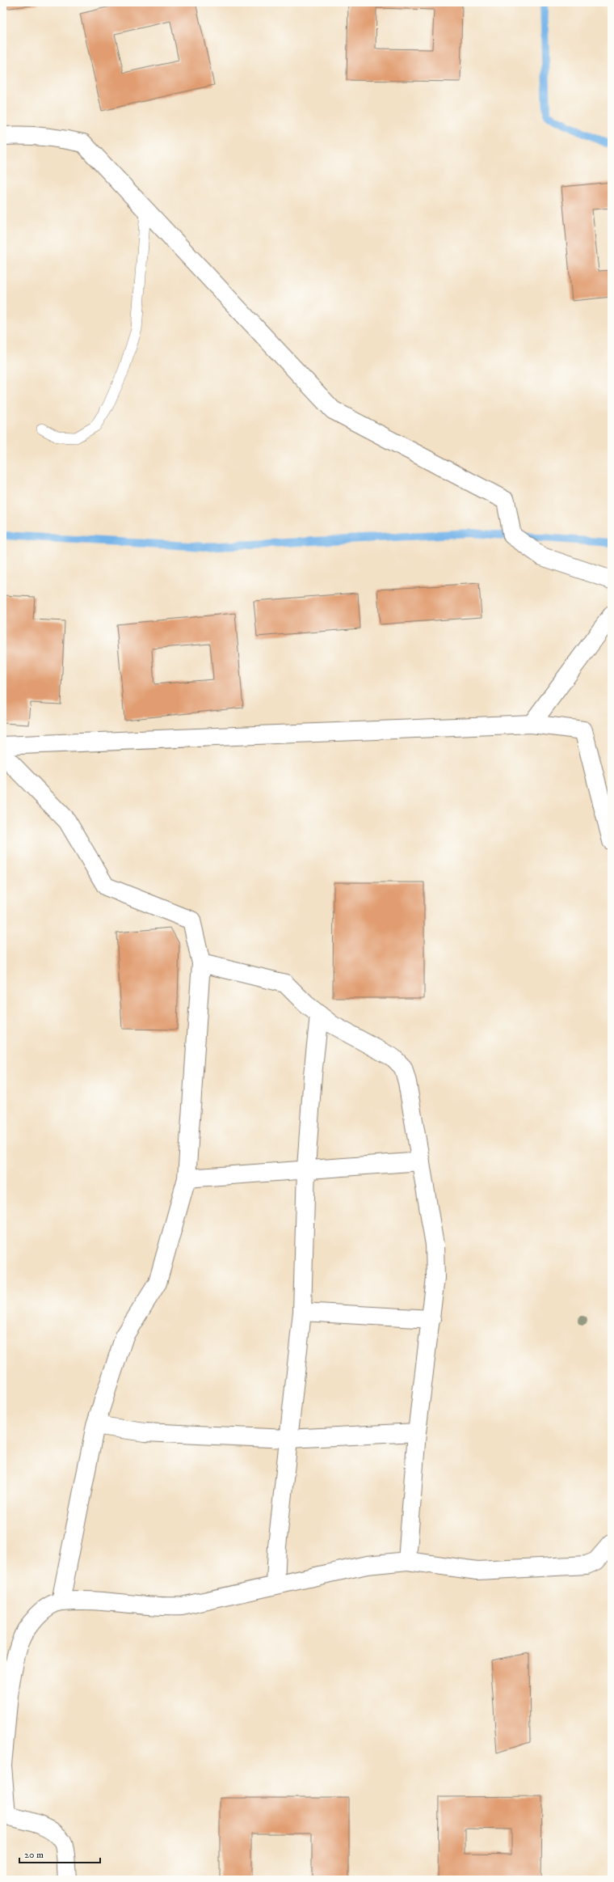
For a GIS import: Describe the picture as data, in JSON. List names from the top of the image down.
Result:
{
  "scale_bar": "20 m"
}
